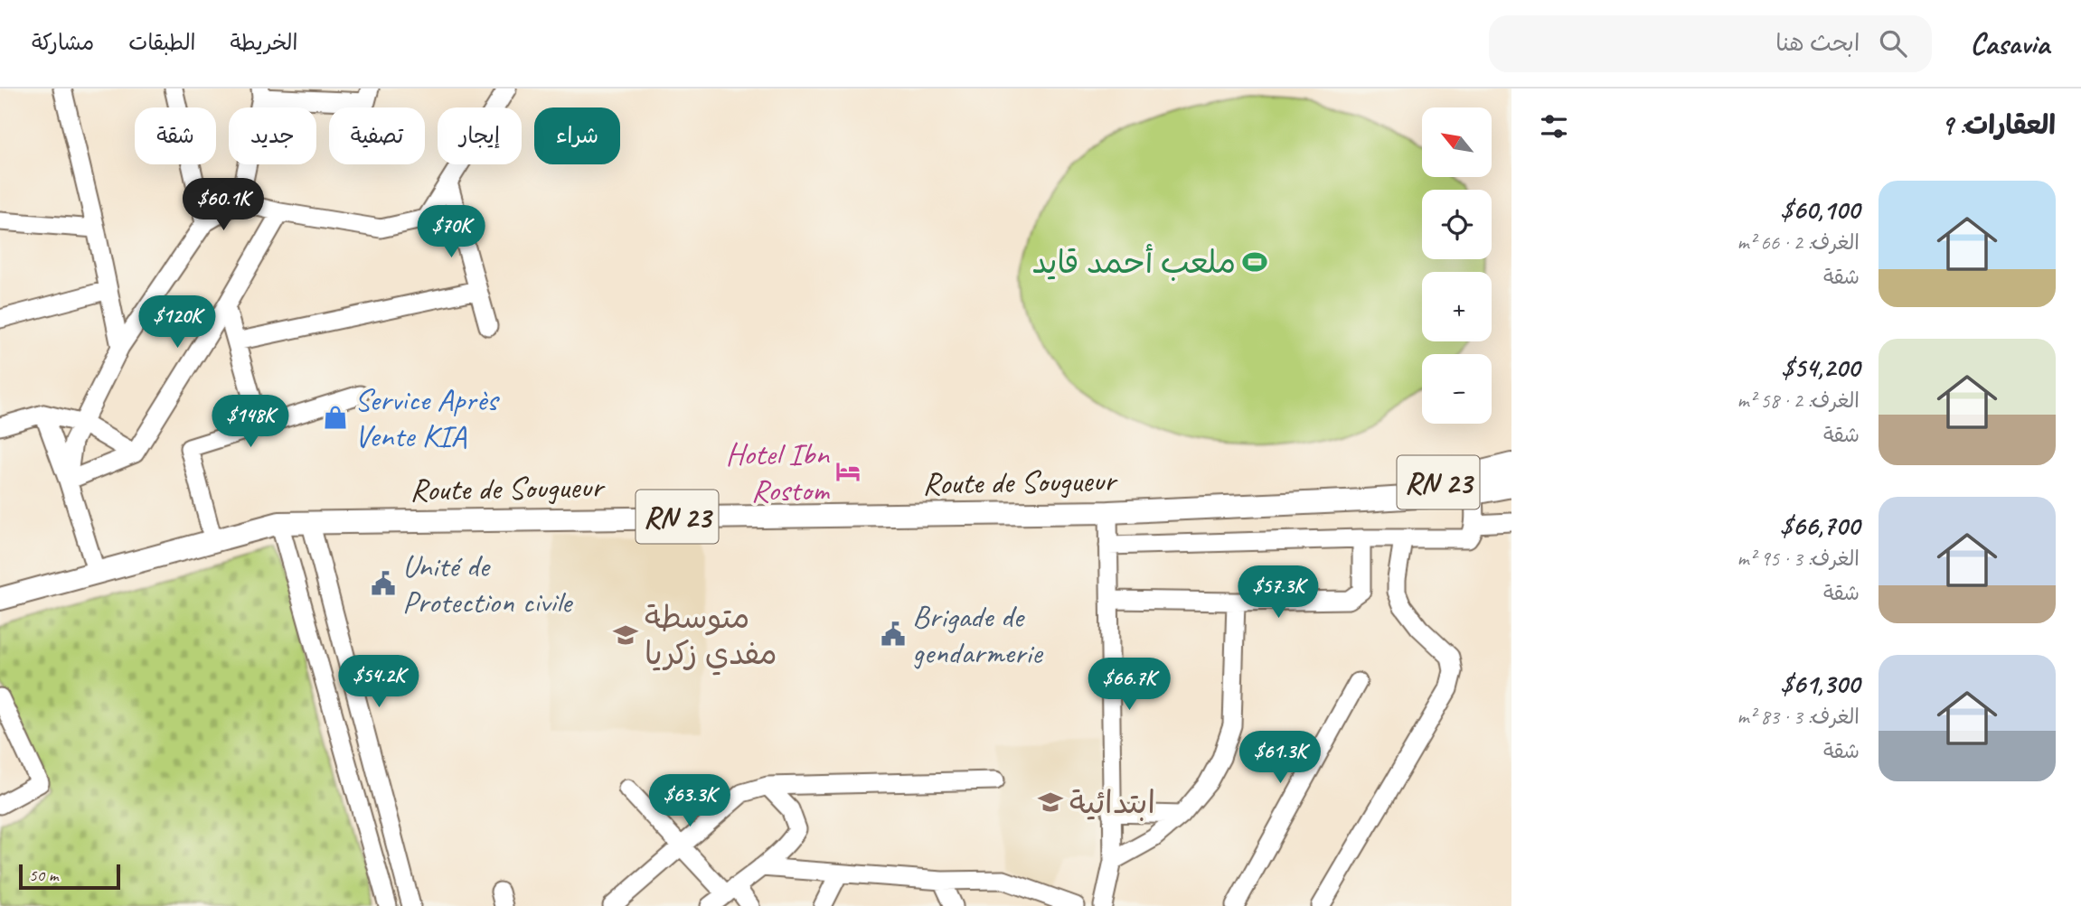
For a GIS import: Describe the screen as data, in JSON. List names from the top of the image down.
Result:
{
  "streets": {
    "main road": ["Route de Sougueur", "RN 23"]
  },
  "crossings": [
    ["Route de Sougueur", "RN 23"]
  ],
  "places": {
    "sports": ["ملعب أحمد قايد"],
    "shop": ["Service Après Vente KIA"],
    "hotel": ["Hotel Ibn Rostom"],
    "public building": ["Unité de Protection civile", "Brigade de gendarmerie"],
    "school or university": ["متوسطة مفدي زكريا", "ابتدائية"]
  },
  "scale_bar": "50 m",
  "north": "top left",
  "page": {
    "header": "Casavia",
    "search": "ابحث هنا",
    "nav": ["الخريطة", "الطبقات", "مشاركة"],
    "heading": "العقارات: 9",
    "map_buttons": ["+", "−"],
    "chip": [
      "شراء",
      "إيجار",
      "تصفية",
      "جديد",
      "شقة"
    ],
    "list": [
      {
        "name": "$60,100",
        "note": "الغرف: 2 · 66 m² · شقة"
      },
      {
        "name": "$54,200",
        "note": "الغرف: 2 · 58 m² · شقة"
      },
      {
        "name": "$66,700",
        "note": "الغرف: 3 · 95 m² · شقة"
      },
      {
        "name": "$61,300",
        "note": "الغرف: 3 · 83 m² · شقة"
      }
    ],
    "price": [
      "$60.1K",
      "$70K",
      "$120K",
      "$148K",
      "$57.3K",
      "$54.2K",
      "$66.7K",
      "$61.3K",
      "$63.3K"
    ],
    "scale": "50 m"
  }
}
